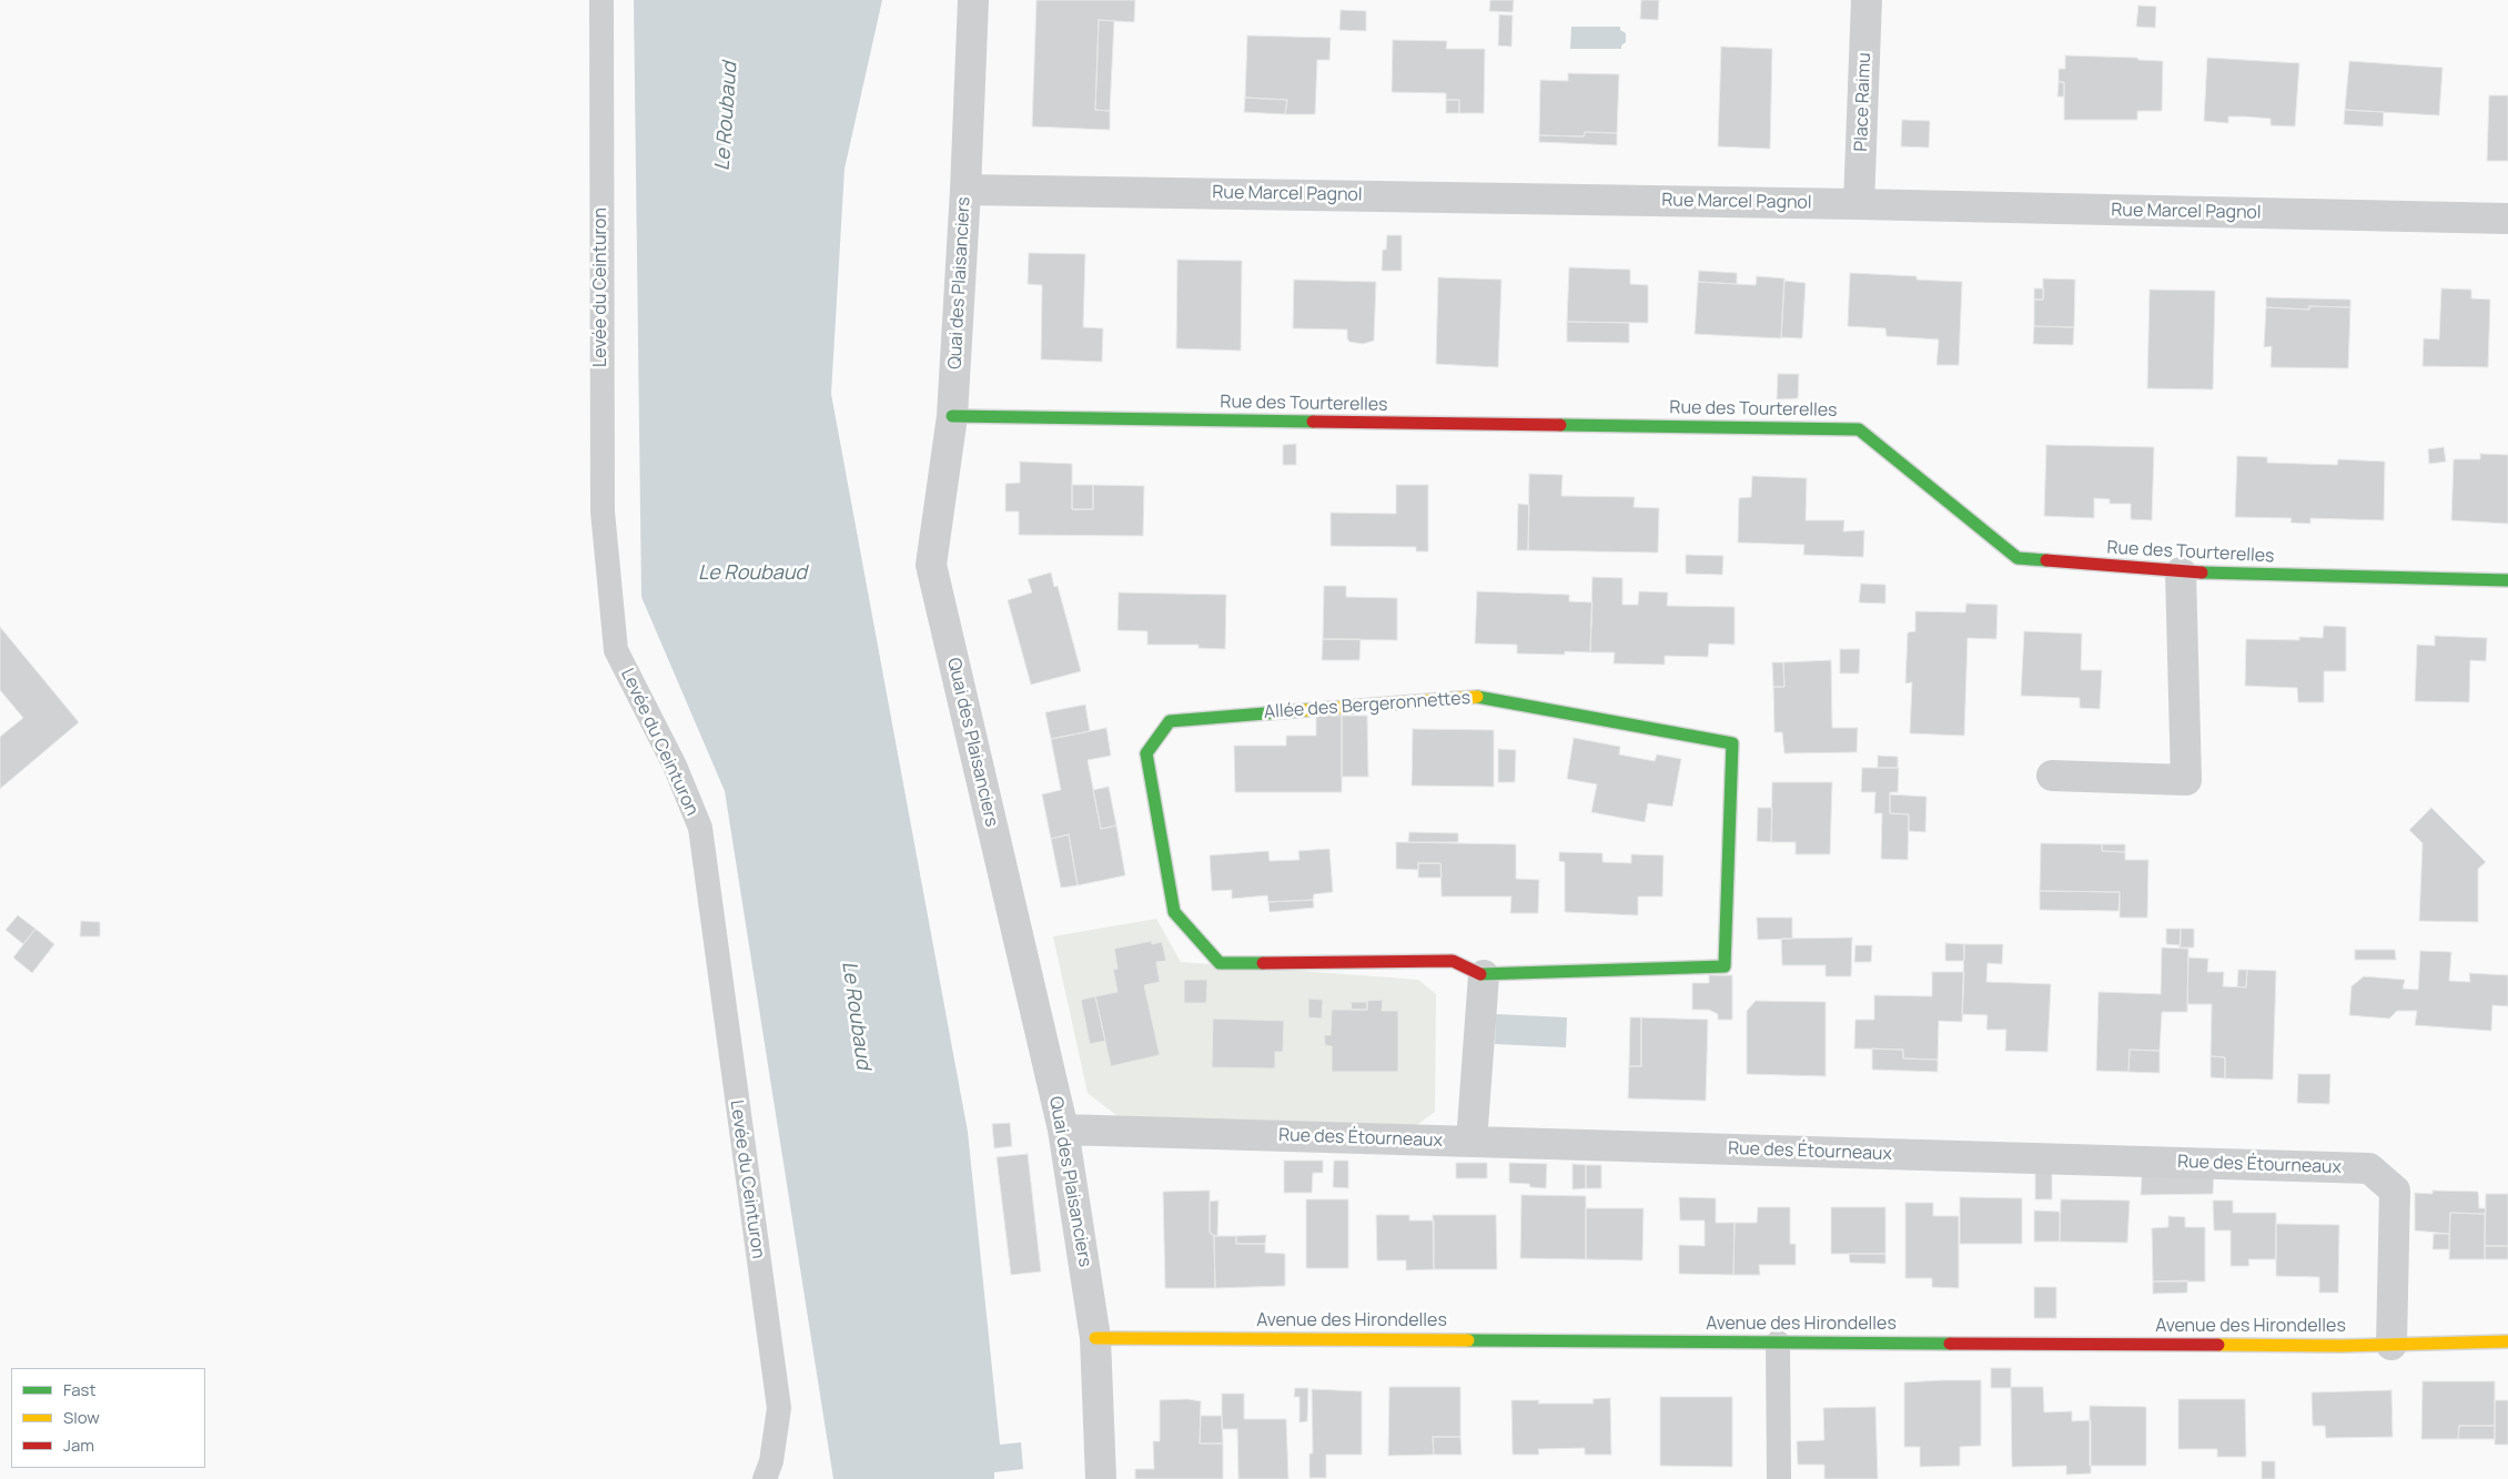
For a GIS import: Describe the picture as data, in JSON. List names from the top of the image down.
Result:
{
  "streets": {
    "street": [
      "Place Raimu",
      "Rue Marcel Pagnol",
      "Quai des Plaisanciers",
      "Rue des Tourterelles",
      "Allée des Bergeronnettes",
      "Rue des Étourneaux",
      "Avenue des Hirondelles"
    ],
    "lane": ["Levée du Ceinturon"]
  },
  "crossings": [
    ["Place Raimu", "Rue Marcel Pagnol"],
    ["Rue Marcel Pagnol", "Quai des Plaisanciers"],
    ["Quai des Plaisanciers", "Rue des Tourterelles"],
    ["Quai des Plaisanciers", "Rue des Étourneaux"],
    ["Quai des Plaisanciers", "Avenue des Hirondelles"],
    ["Rue des Étourneaux", "Avenue des Hirondelles"]
  ],
  "water": ["Le Roubaud"],
  "legend": ["Fast", "Slow", "Jam"]
}
